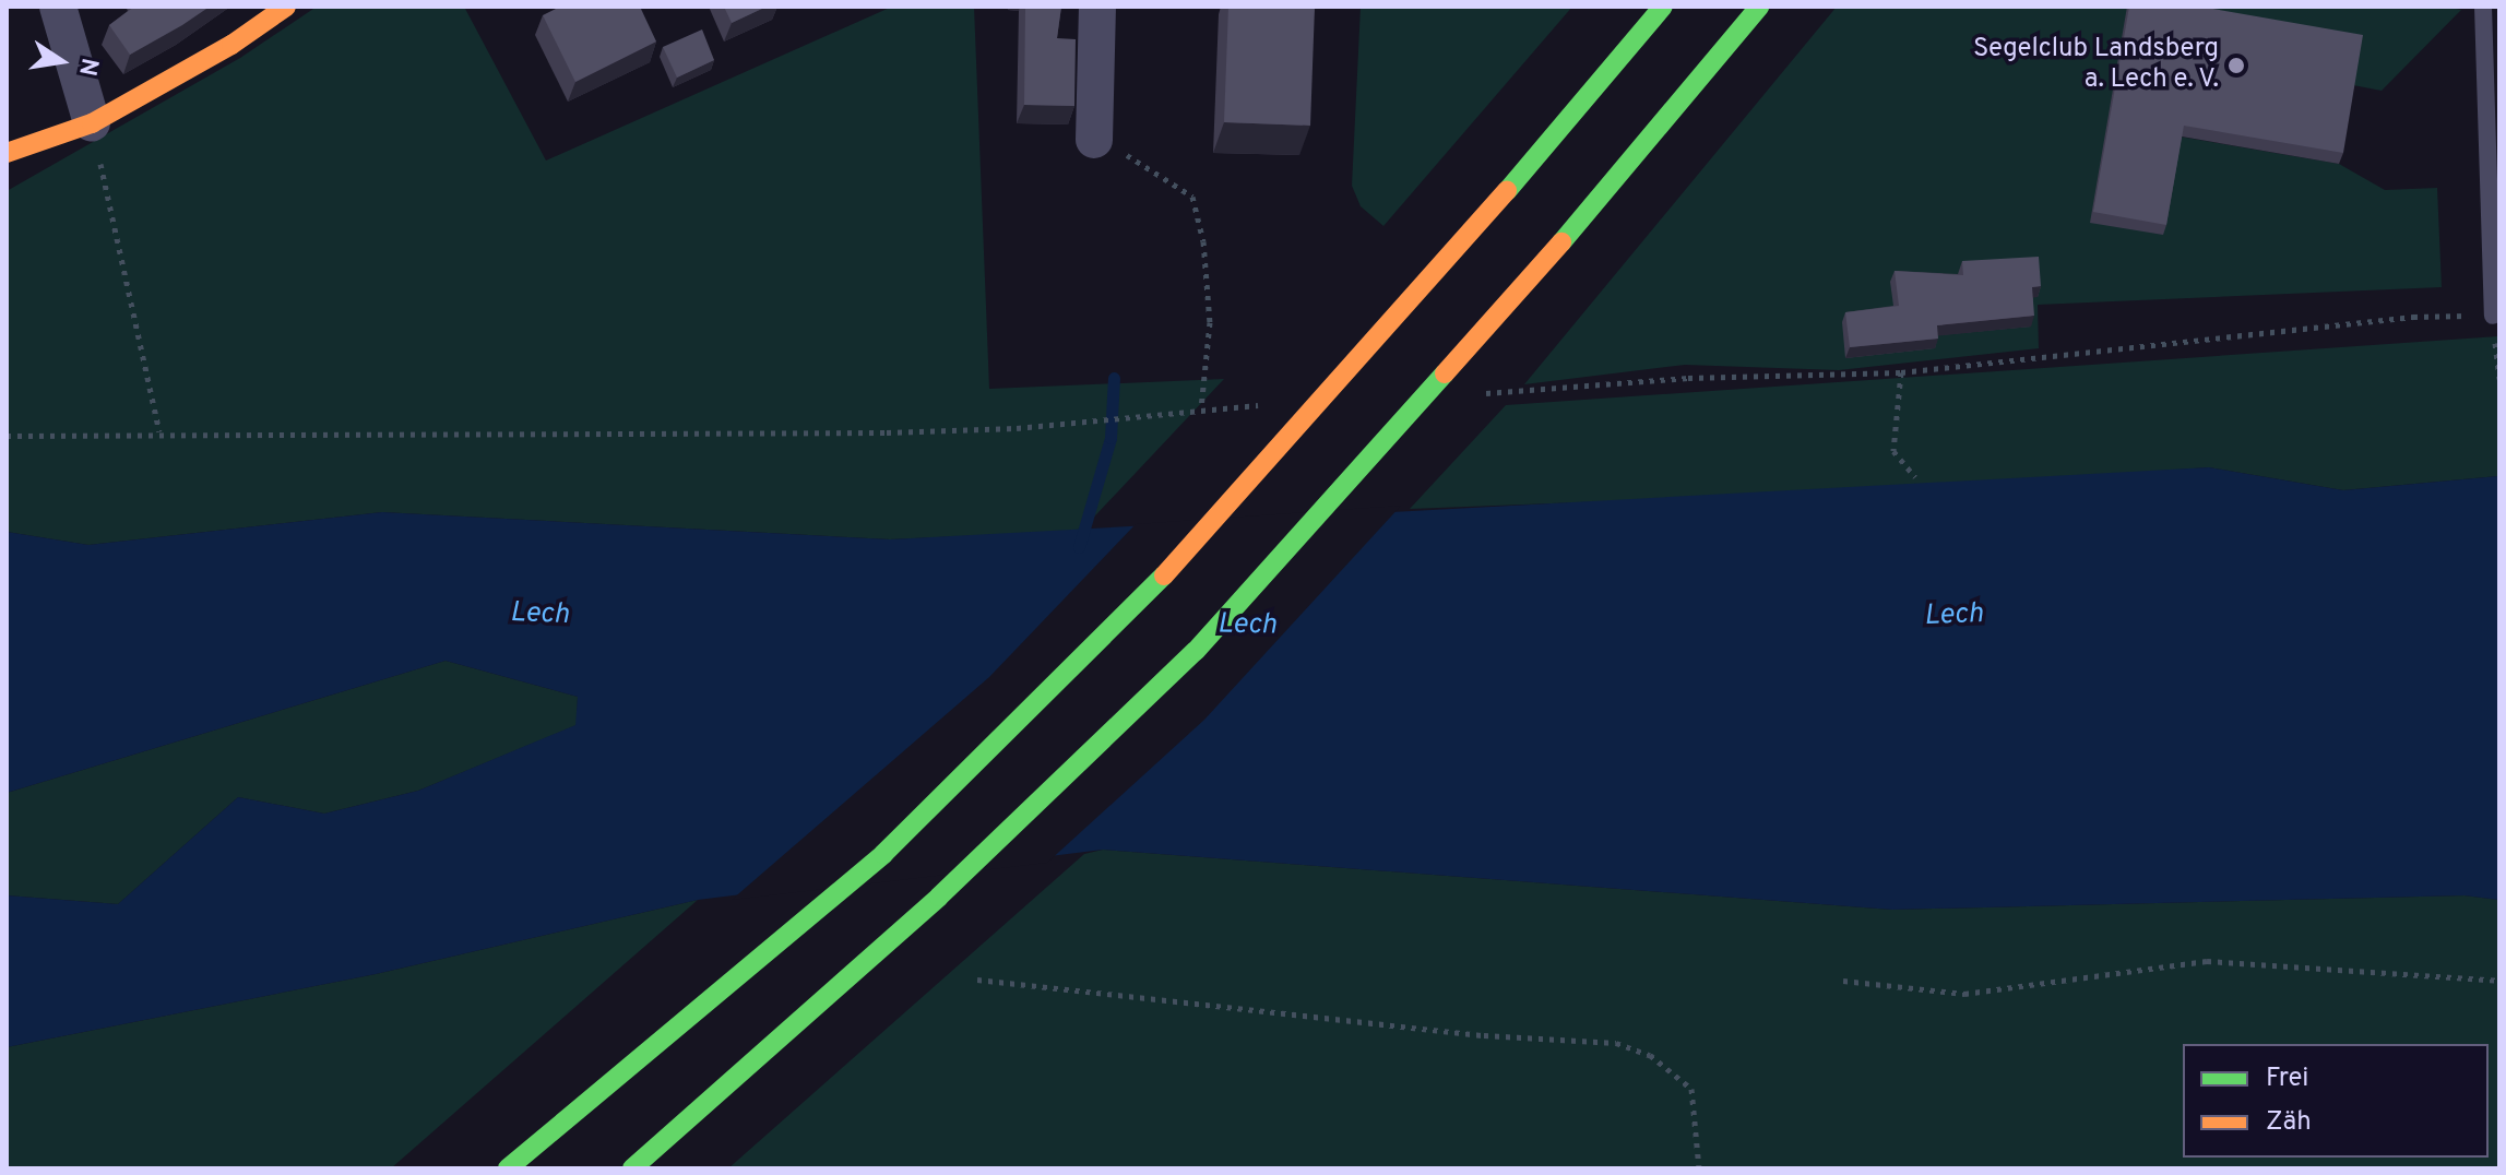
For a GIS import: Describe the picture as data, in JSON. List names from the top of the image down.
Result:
{
  "water": ["Lech"],
  "places": ["Segelclub Landsberg a. Lech e. V."],
  "legend": ["Frei", "Zäh"],
  "north": "right"
}
